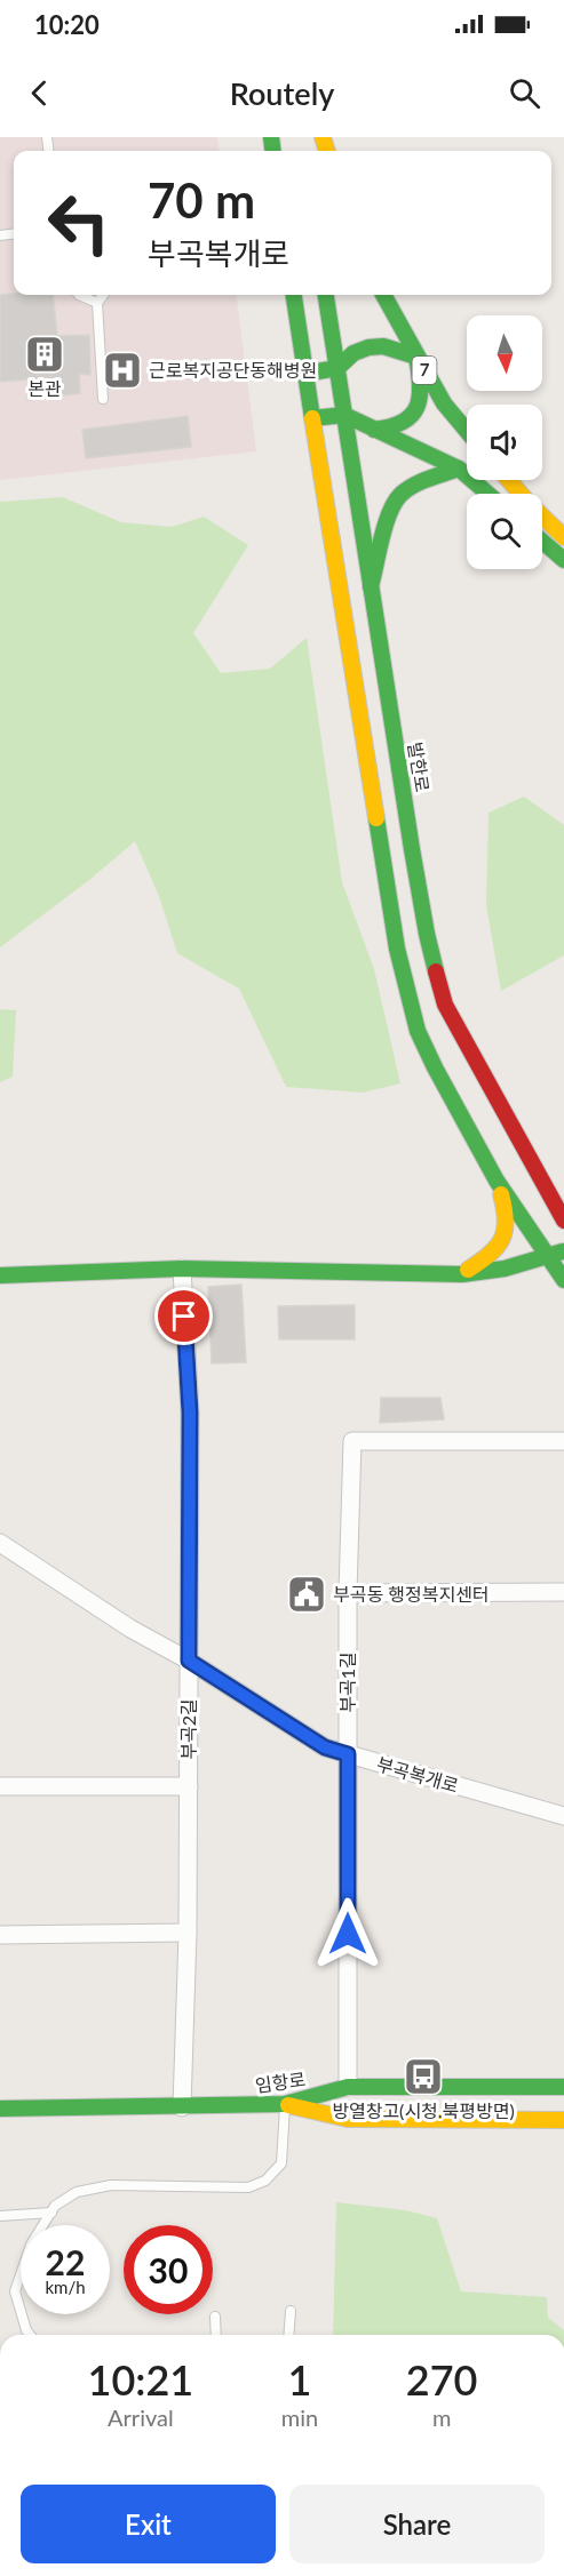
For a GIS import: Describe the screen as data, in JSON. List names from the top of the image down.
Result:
{
  "streets": {
    "street": [
      "7",
      "발한로",
      "부곡1길",
      "부곡2길",
      "부곡복개로",
      "임항로"
    ]
  },
  "crossings": [
    ["7", "발한로"],
    ["부곡1길", "부곡복개로"],
    ["부곡1길", "임항로"],
    ["부곡2길", "부곡복개로"],
    ["부곡2길", "임항로"]
  ],
  "places": {
    "building": ["본관"],
    "hospital": ["근로복지공단동해병원"],
    "public building": ["부곡동 행정복지센터"],
    "bus stop": ["방열창고(시청.북평방면)"]
  },
  "north": "bottom",
  "page": {
    "status": "10:20",
    "header": "Routely",
    "turn": ["70 m", "부곡복개로"],
    "speed": "22 km/h",
    "limit": "30",
    "eta": [
      "10:21",
      "Arrival",
      "1",
      "min",
      "270",
      "m"
    ],
    "buttons": ["Exit", "Share"]
  }
}
